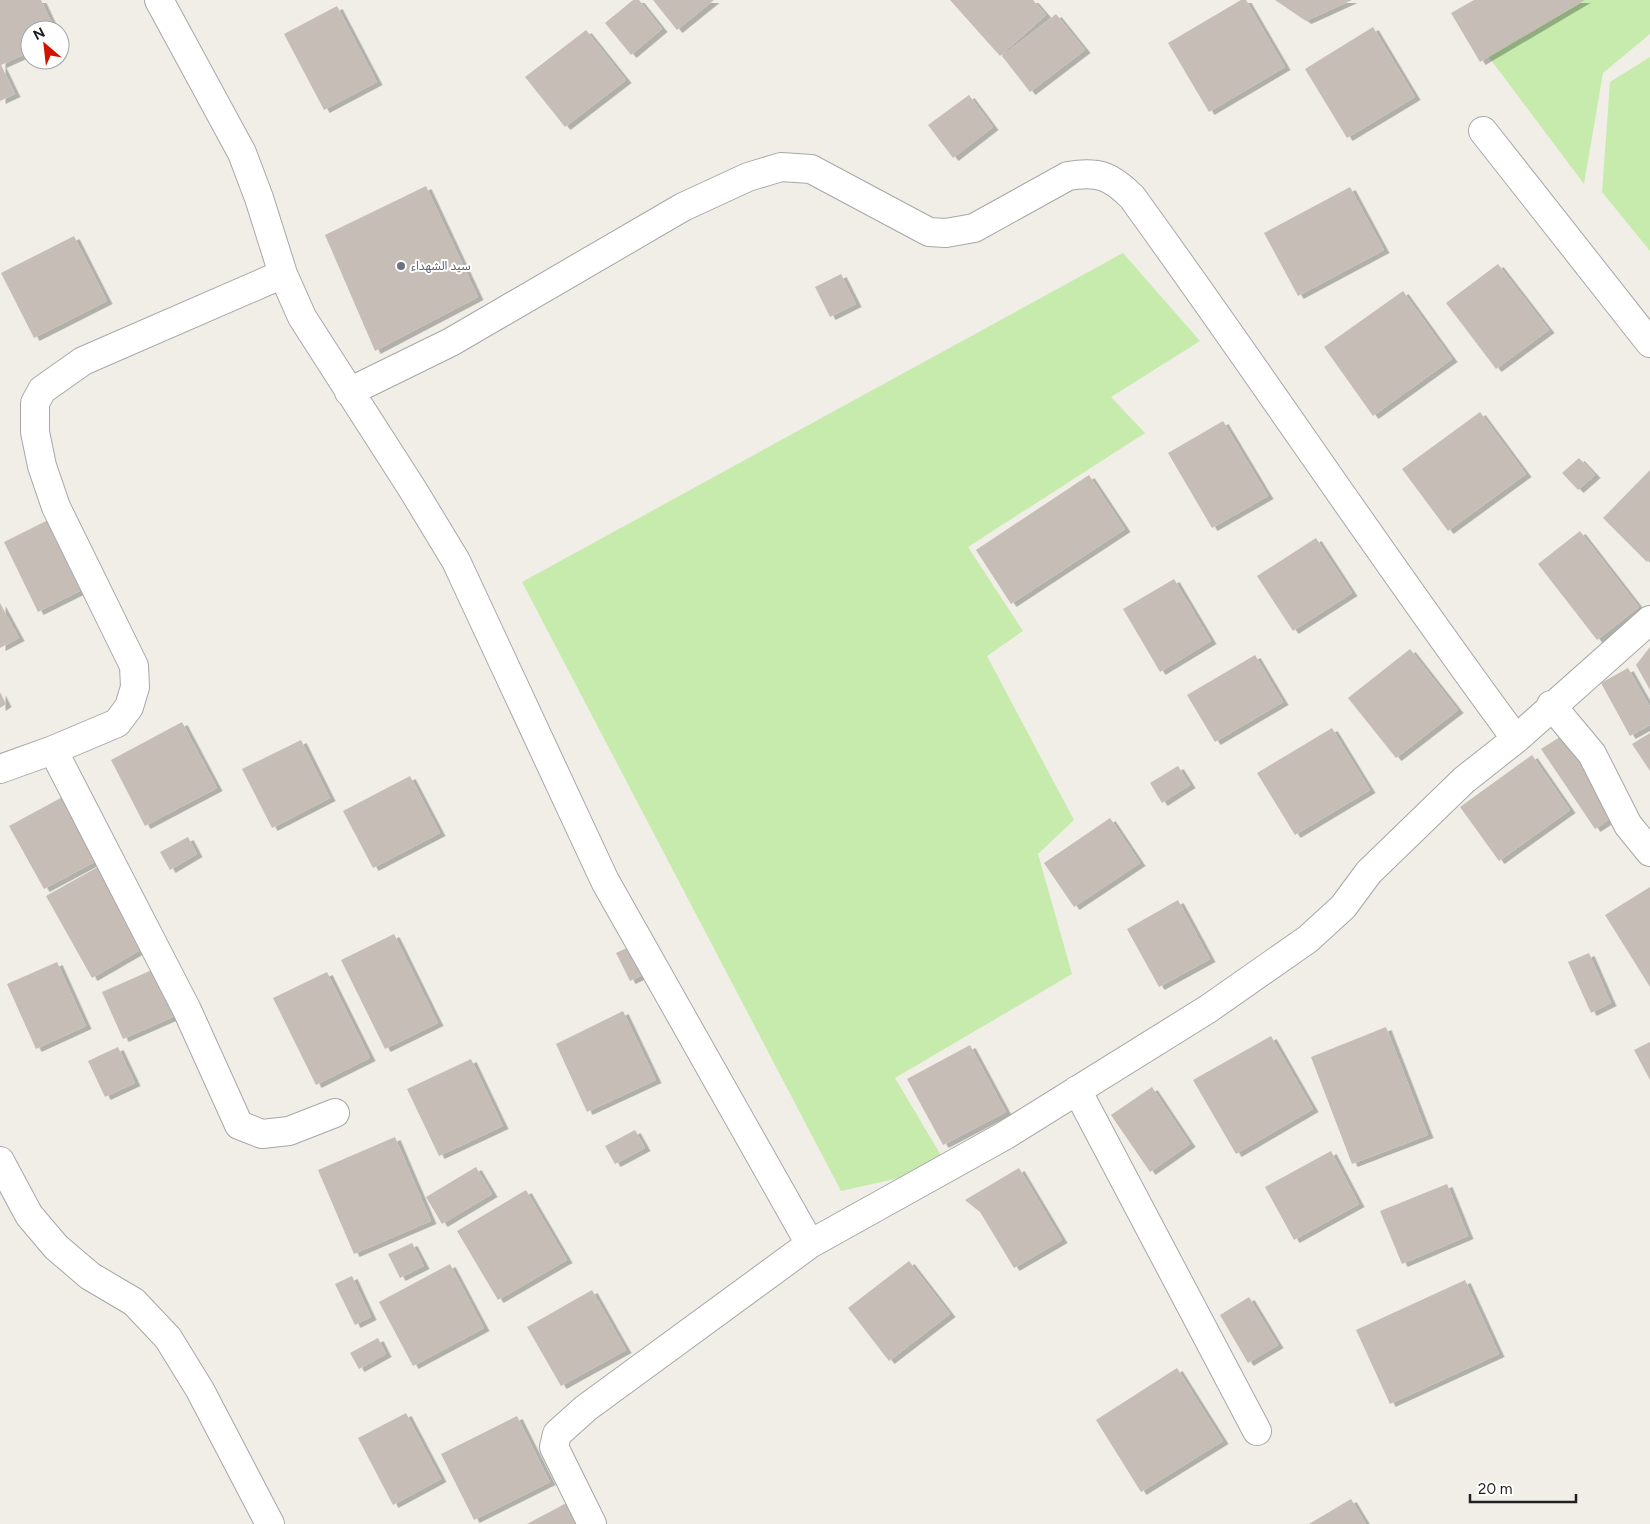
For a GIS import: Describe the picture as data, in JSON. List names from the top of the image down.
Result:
{
  "places": ["سيد الشهداء"],
  "scale_bar": "20 m",
  "north": "top left"
}
